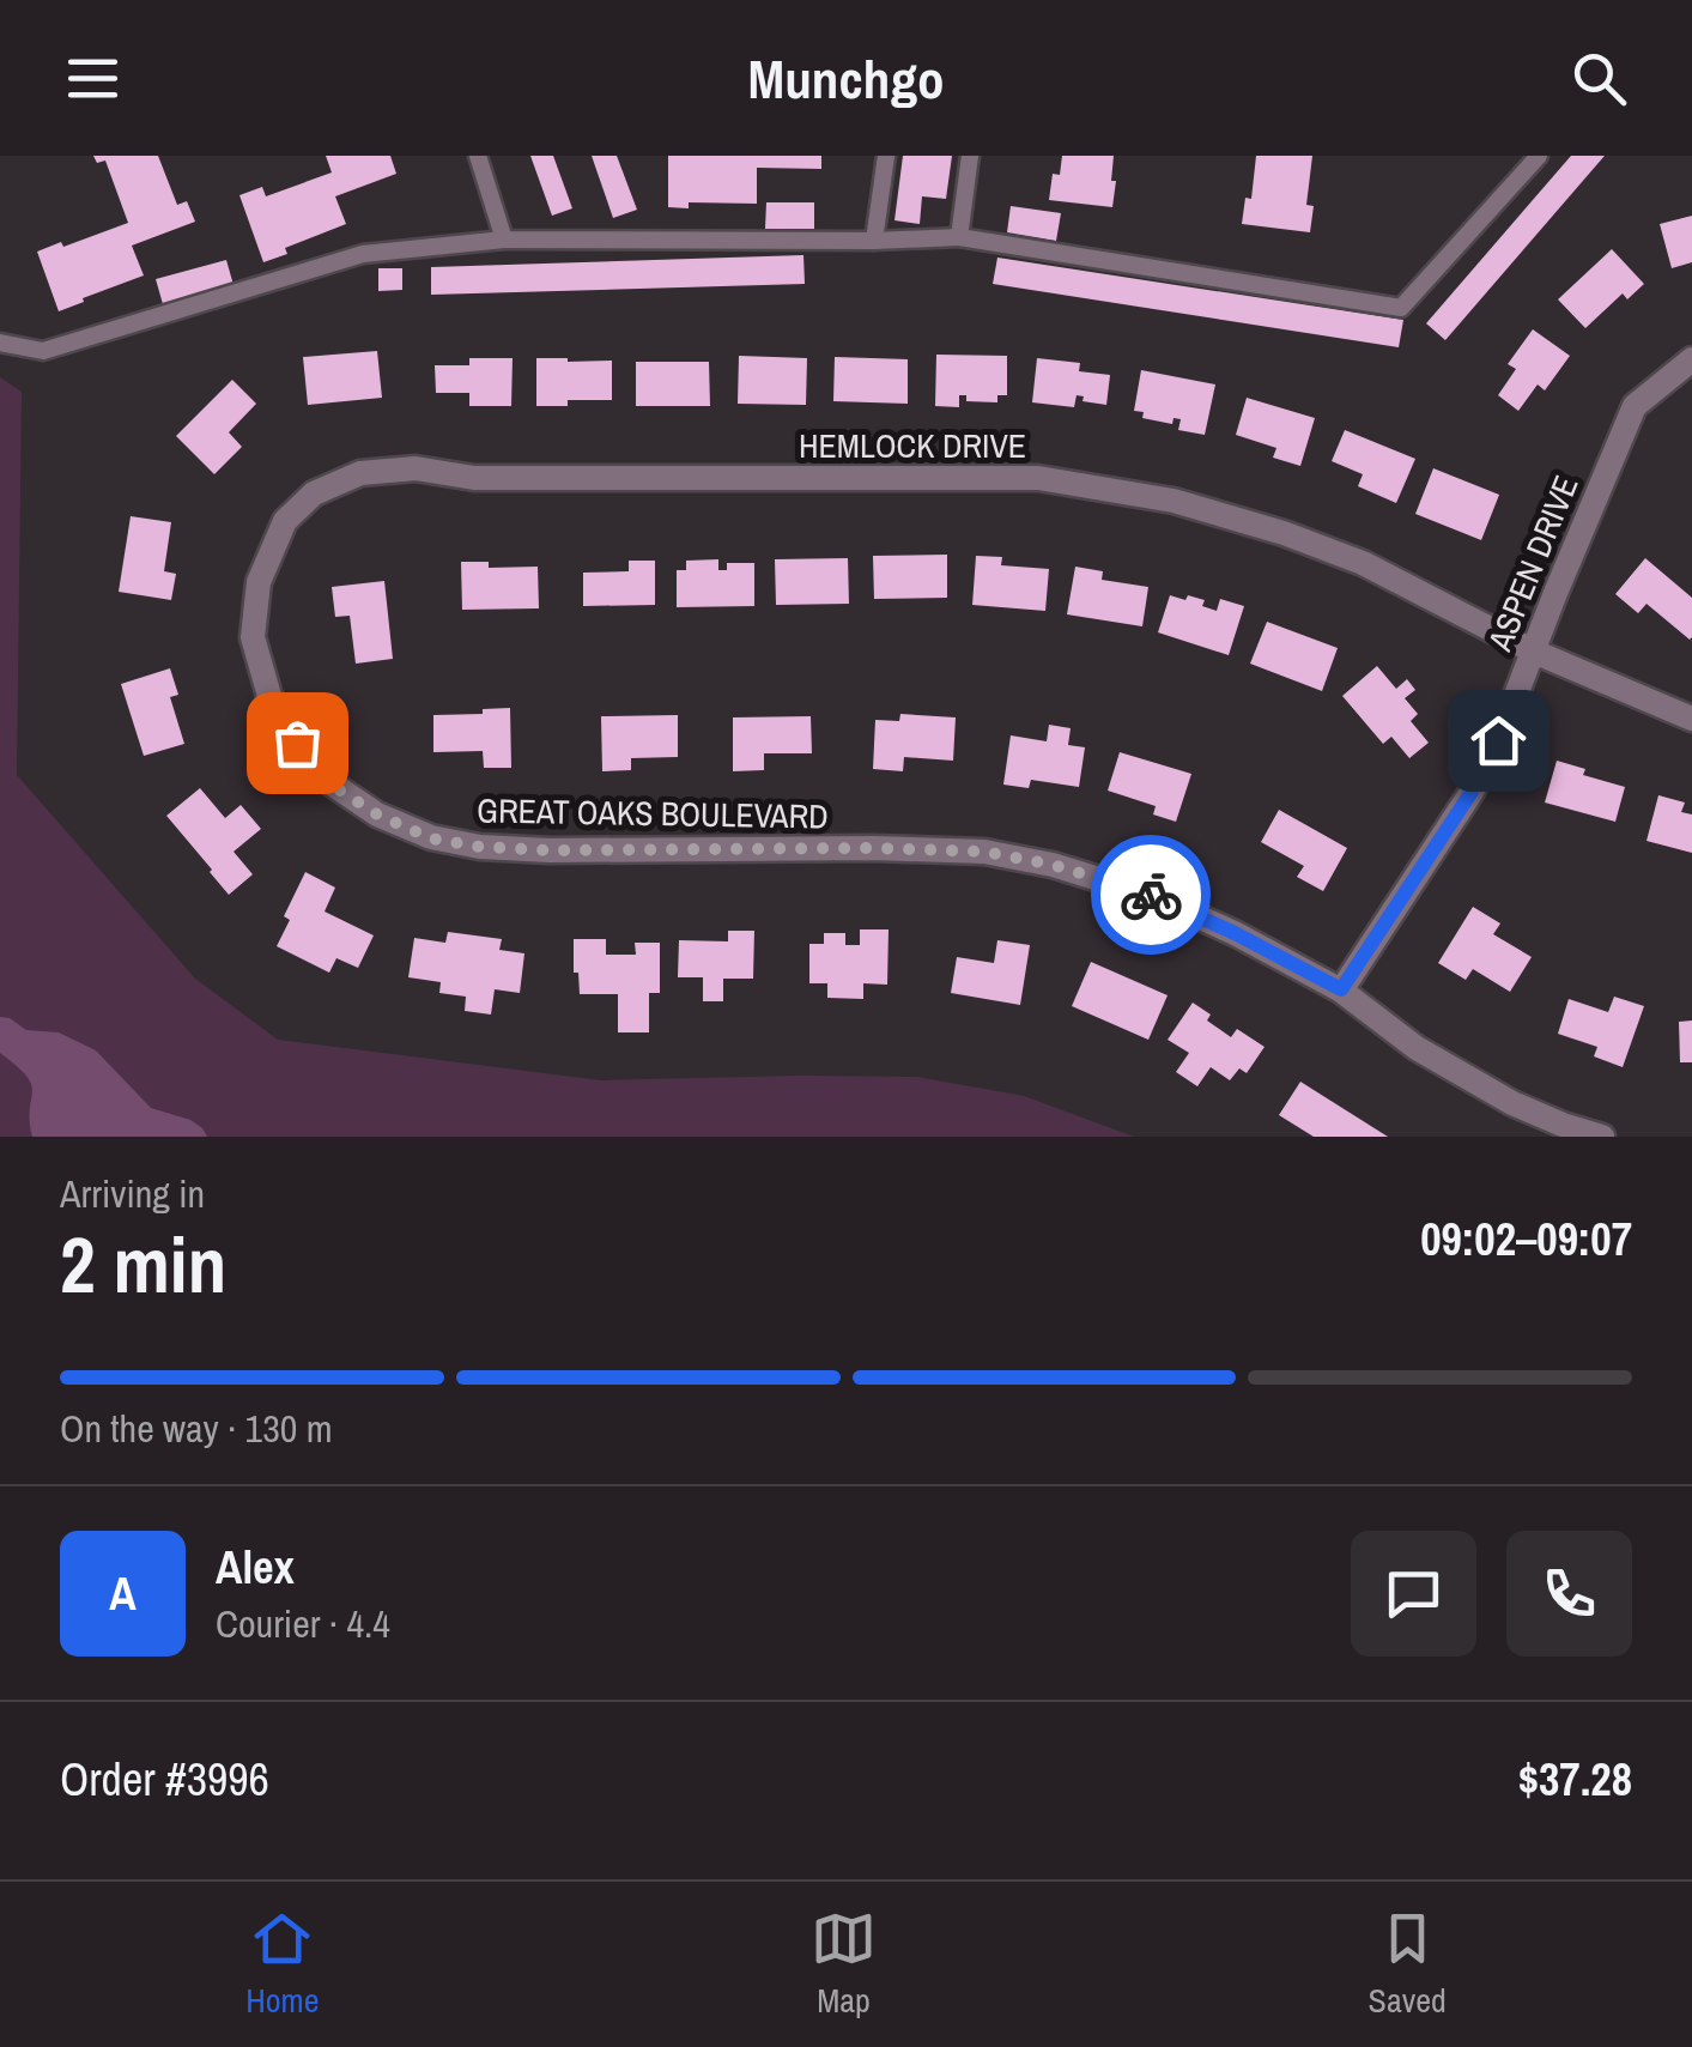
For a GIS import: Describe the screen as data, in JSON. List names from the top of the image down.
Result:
{
  "streets": {
    "street": ["HEMLOCK DRIVE", "ASPEN DRIVE", "GREAT OAKS BOULEVARD"]
  },
  "crossings": [
    ["HEMLOCK DRIVE", "ASPEN DRIVE"],
    ["HEMLOCK DRIVE", "GREAT OAKS BOULEVARD"],
    ["ASPEN DRIVE", "GREAT OAKS BOULEVARD"]
  ],
  "page": {
    "header": "Munchgo",
    "heading": ["2 min", "Arriving in", "09:02–09:07"],
    "panel": [
      "Alex",
      "Courier · 4.4",
      "Order #3996",
      "$37.28"
    ],
    "bar": "On the way · 130 m",
    "round": "A",
    "tabs": ["Home", "Map", "Saved"]
  }
}
